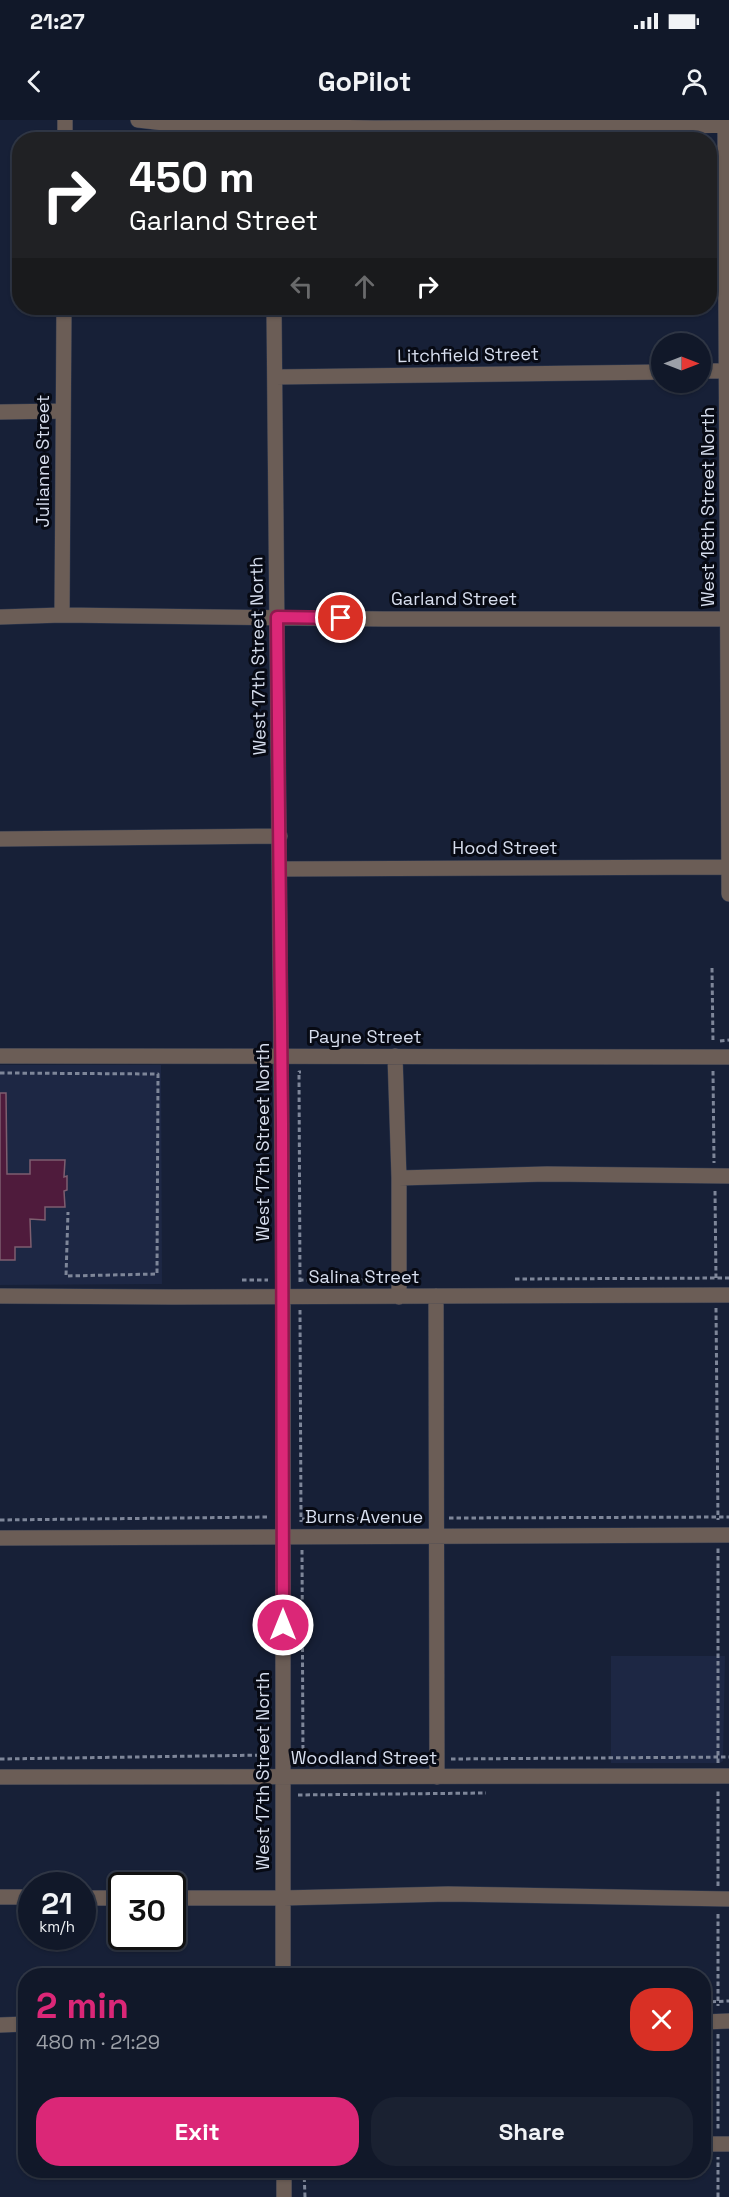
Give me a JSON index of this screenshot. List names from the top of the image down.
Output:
{
  "streets": {
    "street": [
      "Litchfield Street",
      "Julianne Street",
      "West 18th Street North",
      "Garland Street",
      "West 17th Street North",
      "Hood Street",
      "Payne Street",
      "Salina Street",
      "Burns Avenue",
      "Woodland Street"
    ]
  },
  "crossings": [
    ["Litchfield Street", "West 17th Street North"],
    ["Julianne Street", "Garland Street"],
    ["West 18th Street North", "Garland Street"],
    ["West 18th Street North", "Hood Street"],
    ["Garland Street", "West 17th Street North"],
    ["West 17th Street North", "Hood Street"],
    ["West 17th Street North", "Payne Street"],
    ["West 17th Street North", "Salina Street"],
    ["West 17th Street North", "Burns Avenue"],
    ["West 17th Street North", "Woodland Street"]
  ],
  "north": "right",
  "page": {
    "status": "21:27",
    "header": "GoPilot",
    "turn": ["450 m", "Garland Street"],
    "speed": "21 km/h",
    "limit": "30",
    "heading": ["2 min", "480 m · 21:29"],
    "buttons": ["Exit", "Share"]
  }
}
